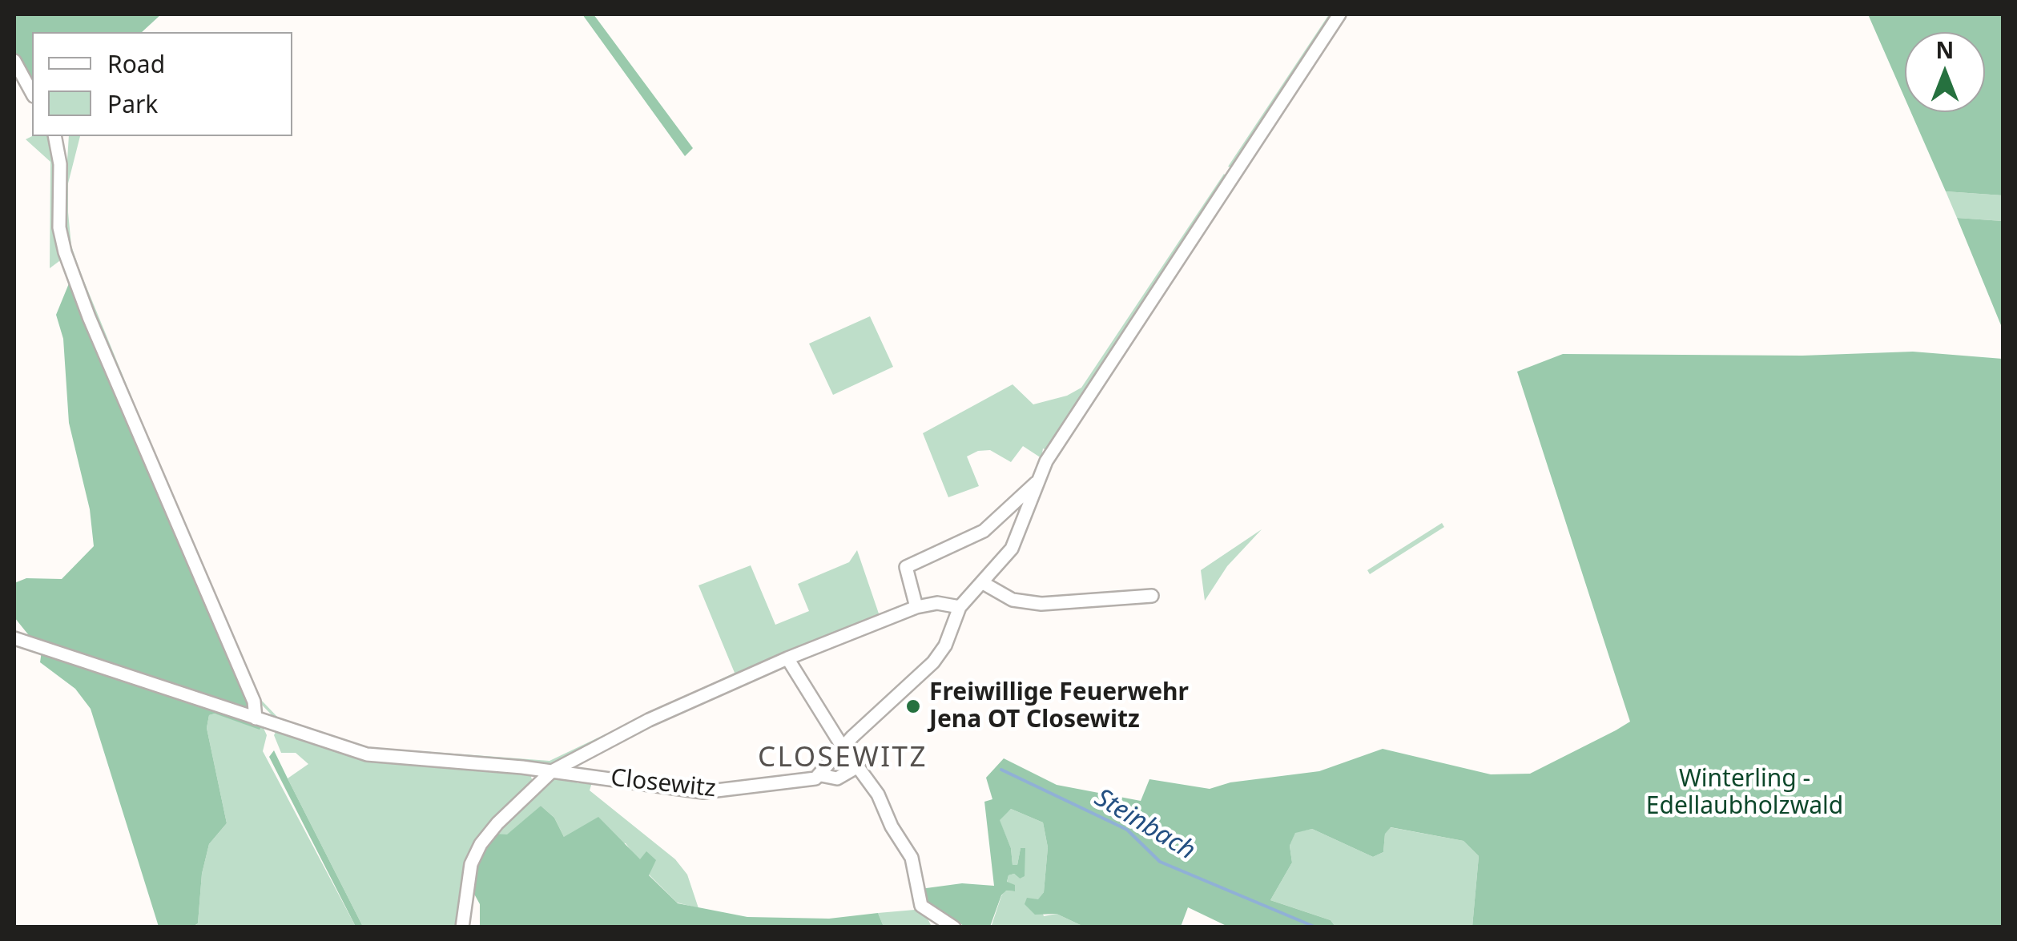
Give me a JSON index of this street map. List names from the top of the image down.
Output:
{
  "streets": {
    "street": ["Closewitz"]
  },
  "districts": ["CLOSEWITZ"],
  "water": ["Steinbach"],
  "parks": ["Winterling - Edellaubholzwald"],
  "places": ["Freiwillige Feuerwehr Jena OT Closewitz"],
  "legend": ["Road", "Park"],
  "north": "top"
}
